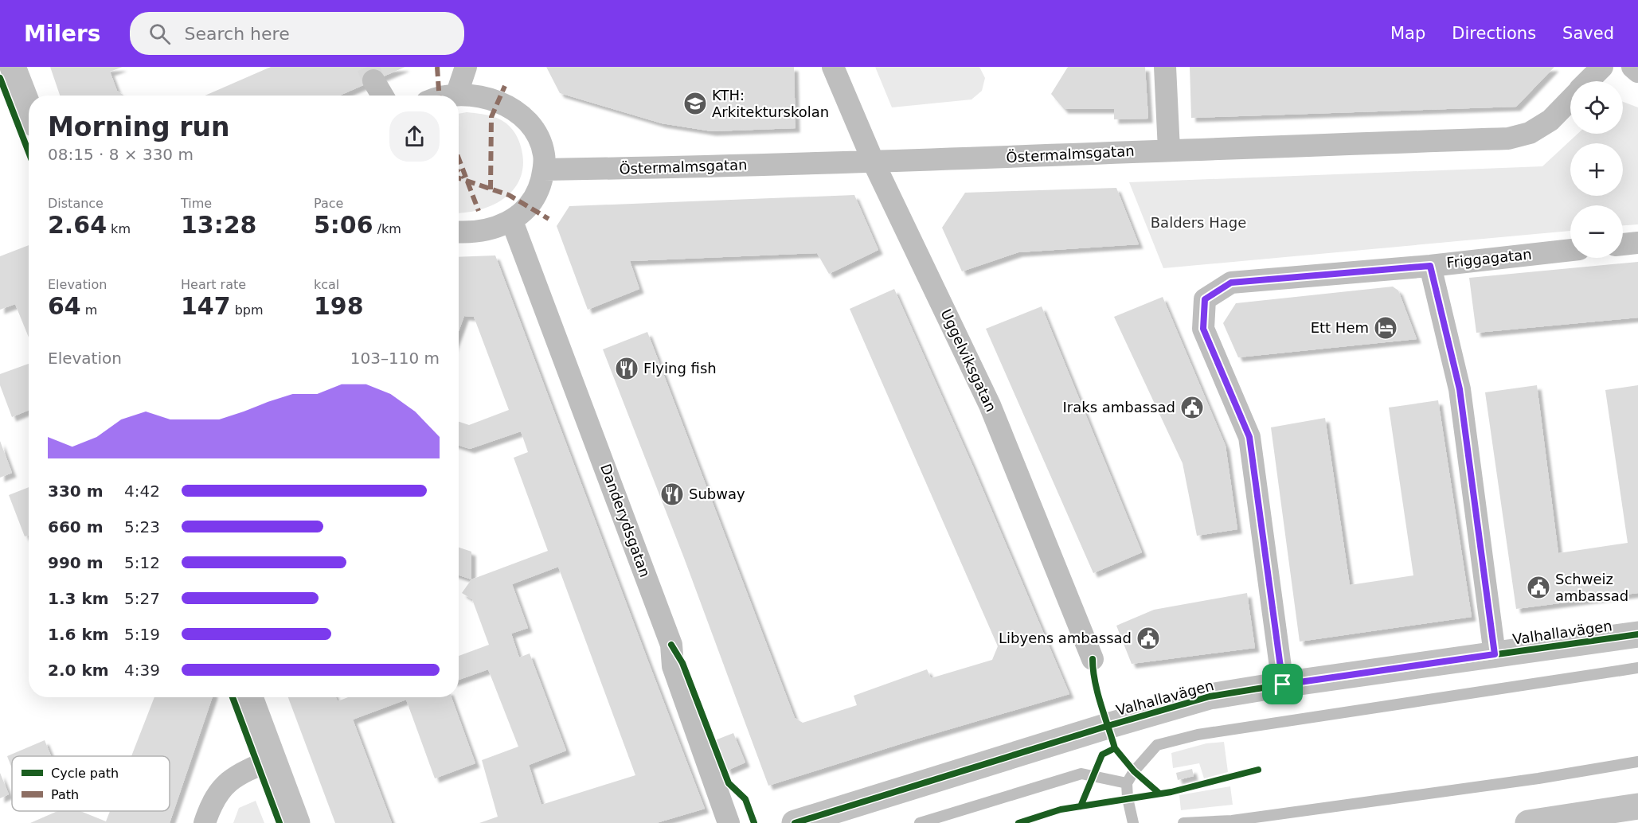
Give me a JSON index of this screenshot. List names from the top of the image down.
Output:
{
  "streets": {
    "main road": ["Valhallavägen"],
    "street": [
      "Östermalmsgatan",
      "Friggagatan",
      "Uggelviksgatan",
      "Danderydsgatan"
    ]
  },
  "crossings": [
    ["Östermalmsgatan", "Uggelviksgatan"],
    ["Friggagatan", "Valhallavägen"]
  ],
  "parks": ["Balders Hage"],
  "places": {
    "school or university": ["KTH: Arkitekturskolan"],
    "hotel": ["Ett Hem"],
    "restaurant": ["Flying fish", "Subway"],
    "public building": ["Iraks ambassad", "Schweiz ambassad", "Libyens ambassad"]
  },
  "legend": ["Cycle path", "Path"],
  "page": {
    "header": "Milers",
    "search": "Search here",
    "nav": ["Map", "Directions", "Saved"],
    "map_buttons": ["+", "−"],
    "heading": ["Morning run", "08:15 · 8 × 330 m"],
    "stats": [
      ["Distance", "2.64 km"],
      ["Time", "13:28"],
      ["Pace", "5:06 /km"],
      ["Elevation", "64 m"],
      ["Heart rate", "147 bpm"],
      ["kcal", "198"]
    ],
    "chart": ["Elevation", "103–110 m"],
    "list": [
      {
        "name": "330 m",
        "note": "4:42"
      },
      {
        "name": "660 m",
        "note": "5:23"
      },
      {
        "name": "990 m",
        "note": "5:12"
      },
      {
        "name": "1.3 km",
        "note": "5:27"
      },
      {
        "name": "1.6 km",
        "note": "5:19"
      },
      {
        "name": "2.0 km",
        "note": "4:39"
      }
    ]
  }
}
